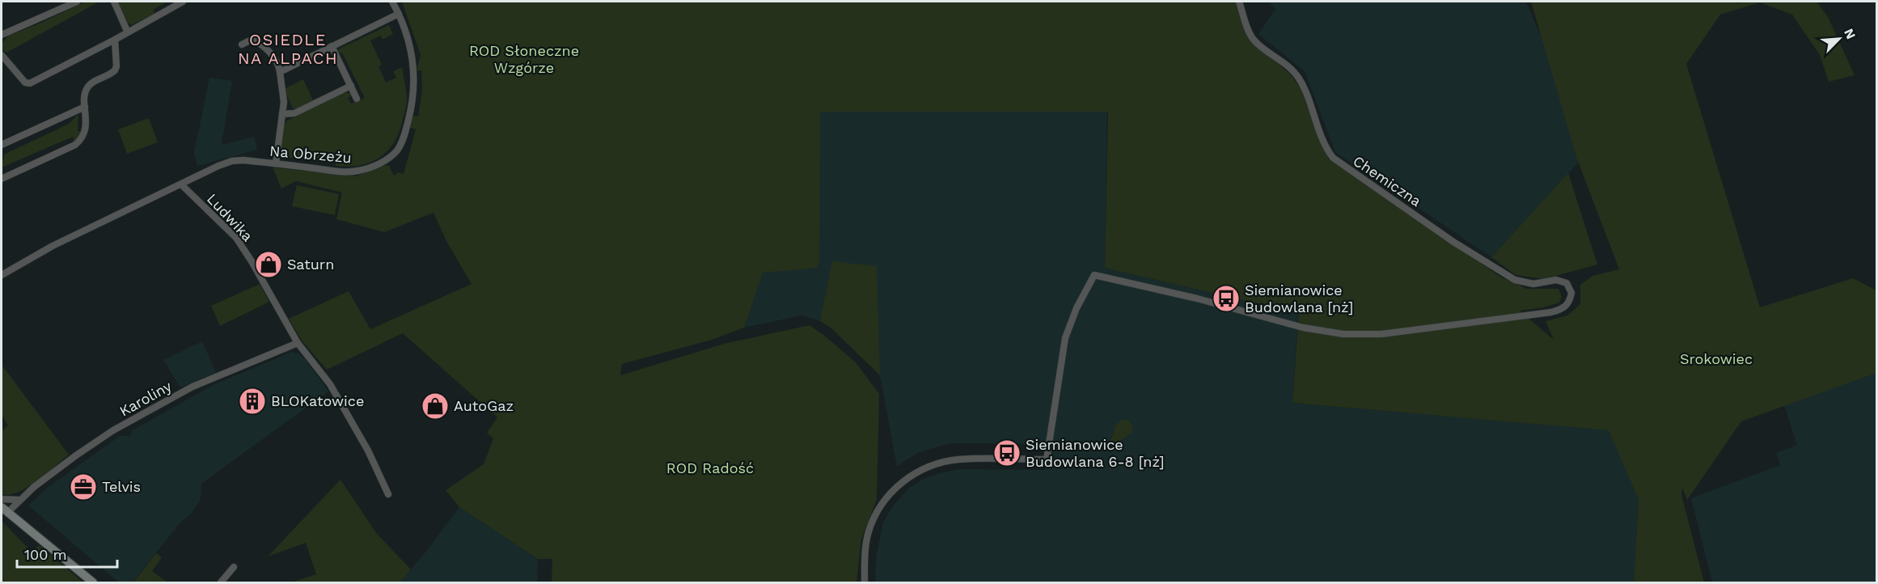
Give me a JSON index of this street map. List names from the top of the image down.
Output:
{
  "streets": {
    "street": [
      "Na Obrzeżu",
      "Chemiczna",
      "Ludwika",
      "Karoliny"
    ]
  },
  "crossings": [
    ["Na Obrzeżu", "Ludwika"],
    ["Ludwika", "Karoliny"]
  ],
  "districts": ["OSIEDLE NA ALPACH"],
  "parks": ["ROD Słoneczne Wzgórze", "Srokowiec", "ROD Radość"],
  "places": {
    "shop": ["Saturn", "AutoGaz"],
    "bus stop": ["Siemianowice Budowlana [nż]", "Siemianowice Budowlana 6-8 [nż]"],
    "building": ["BLOKatowice"],
    "office": ["Telvis"]
  },
  "scale_bar": "100 m",
  "north": "top right"
}
